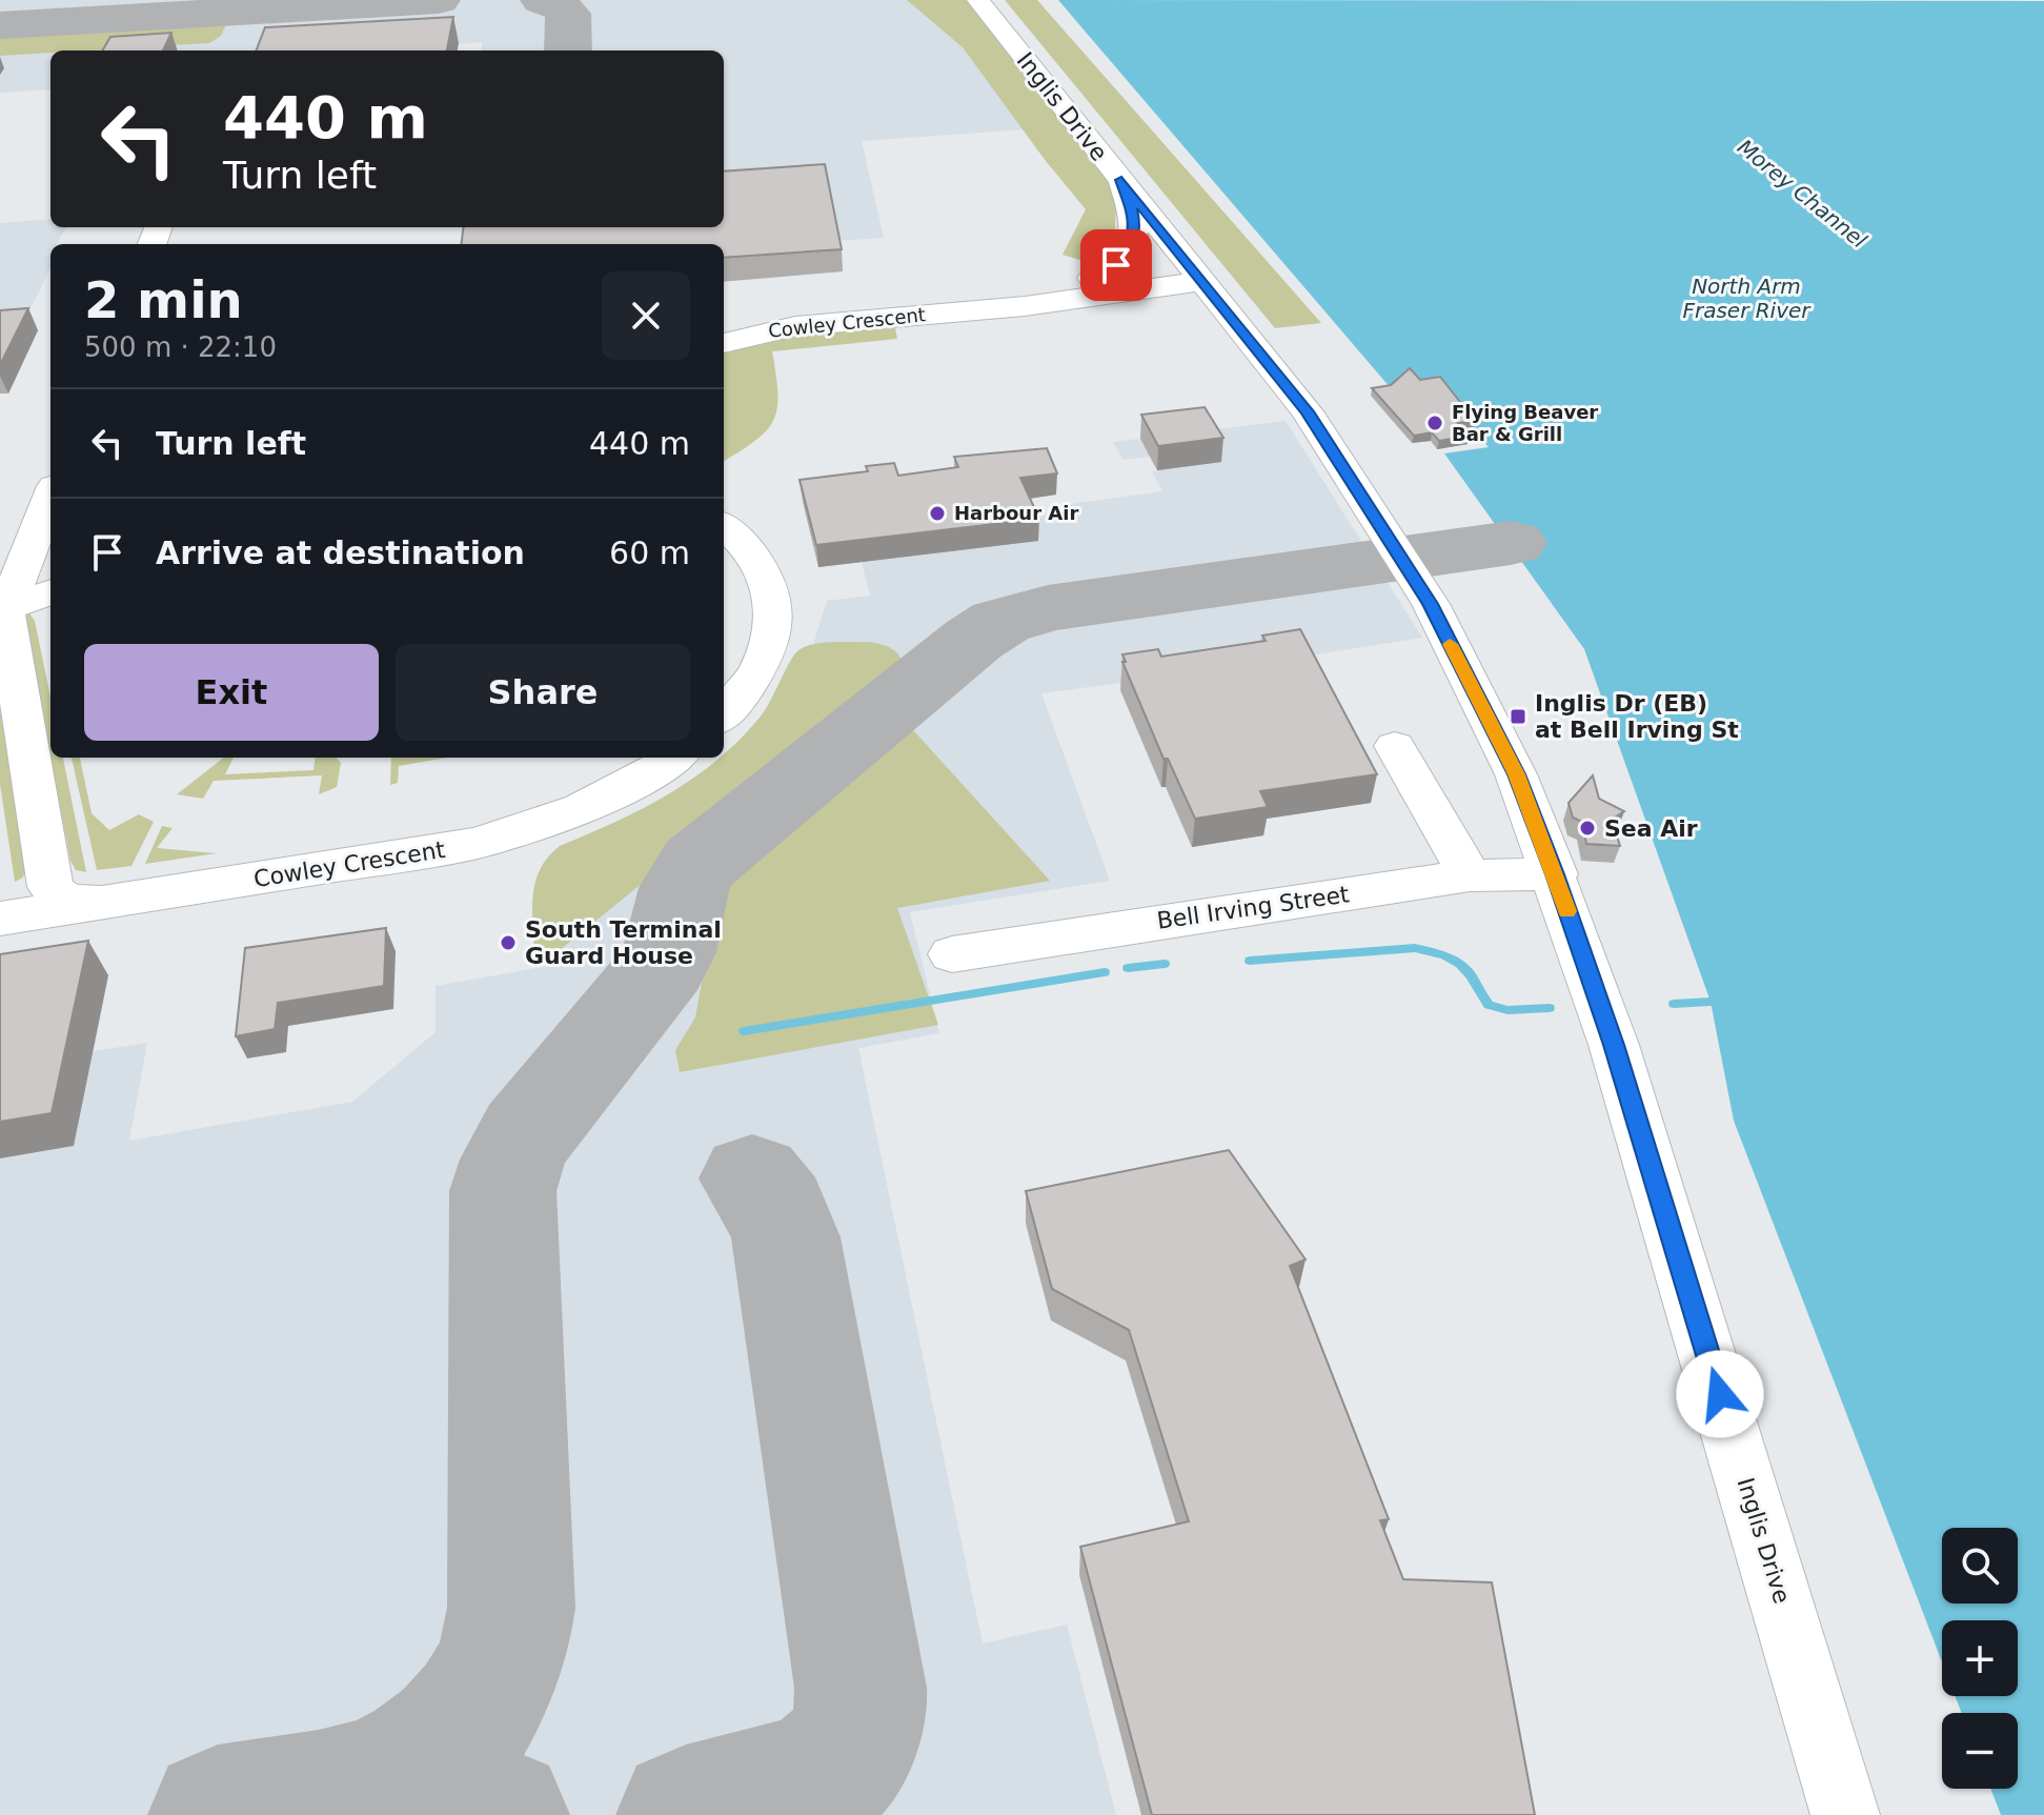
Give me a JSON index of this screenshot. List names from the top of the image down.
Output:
{
  "streets": {
    "street": ["Inglis Drive", "Cowley Crescent", "Bell Irving Street"]
  },
  "crossings": [
    ["Inglis Drive", "Cowley Crescent"],
    ["Inglis Drive", "Bell Irving Street"]
  ],
  "water": ["Morey Channel", "North Arm Fraser River"],
  "places": {
    "other": [
      "Flying Beaver Bar & Grill",
      "Harbour Air",
      "Sea Air",
      "South Terminal Guard House"
    ],
    "transit": ["Inglis Dr (EB) at Bell Irving St"]
  },
  "page": {
    "turn": ["440 m", "Turn left"],
    "heading": ["2 min", "500 m · 22:10"],
    "list": [
      {
        "name": "Turn left",
        "value": "440 m"
      },
      {
        "name": "Arrive at destination",
        "value": "60 m"
      }
    ],
    "buttons": ["Exit", "Share"],
    "map_buttons": ["+", "−"]
  }
}
